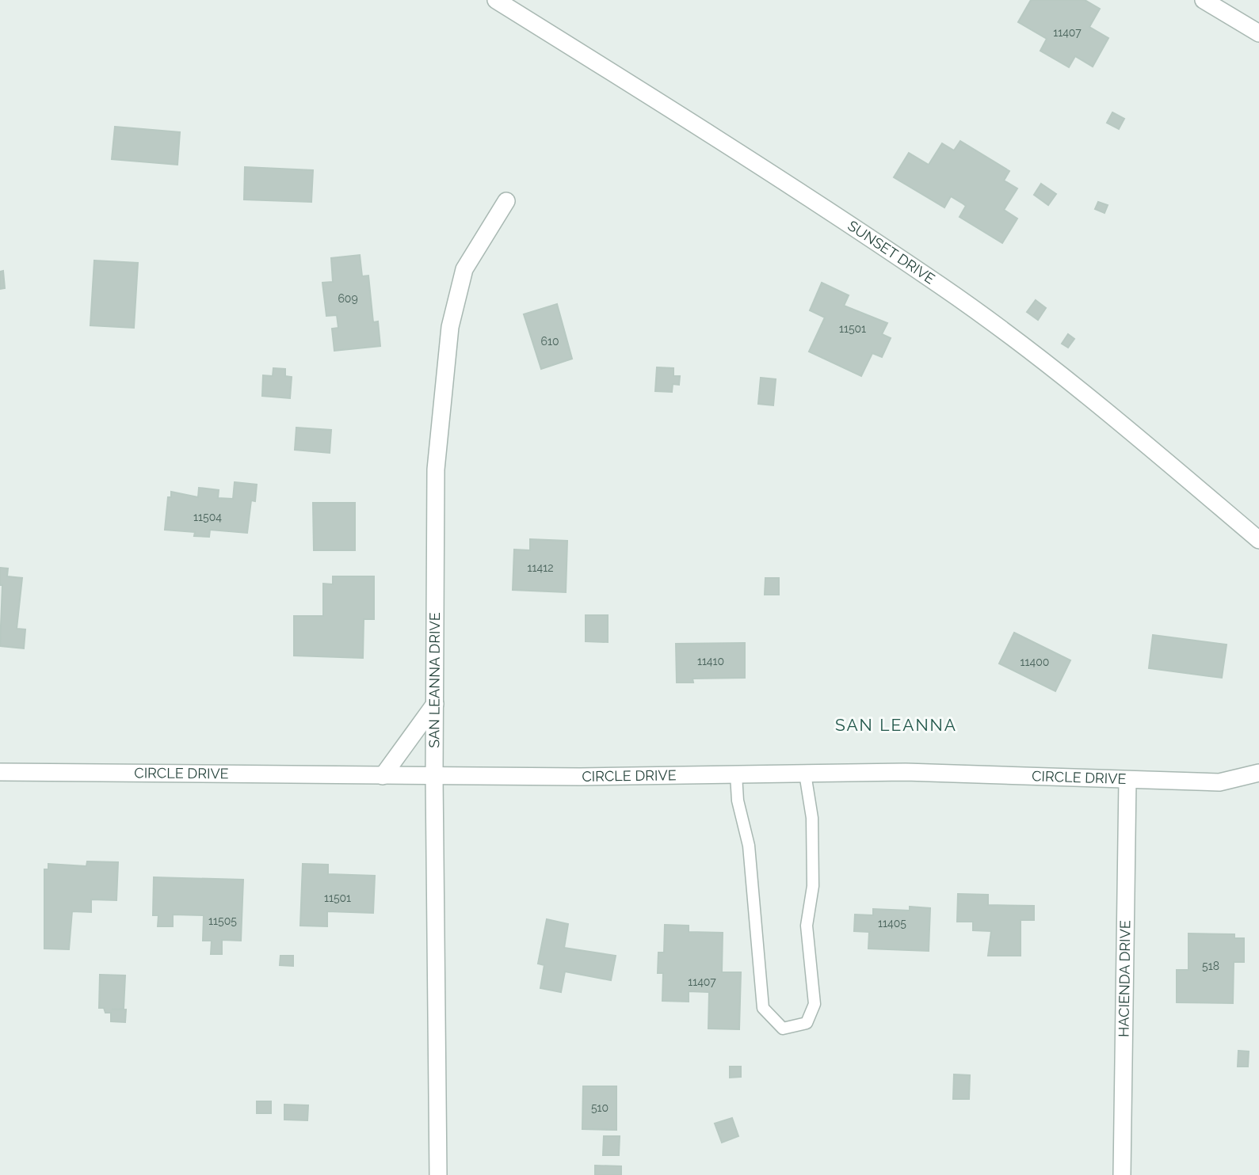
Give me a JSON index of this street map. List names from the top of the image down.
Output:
{
  "streets": {
    "street": [
      "SUNSET DRIVE",
      "SAN LEANNA DRIVE",
      "CIRCLE DRIVE",
      "HACIENDA DRIVE"
    ]
  },
  "crossings": [
    ["SAN LEANNA DRIVE", "CIRCLE DRIVE"],
    ["CIRCLE DRIVE", "HACIENDA DRIVE"]
  ],
  "districts": ["SAN LEANNA"],
  "house_numbers": [
    "11407",
    "609",
    "11501",
    "610",
    "11504",
    "11412",
    "11410",
    "11400",
    "11501",
    "11505",
    "11405",
    "518",
    "11407",
    "510"
  ]
}
